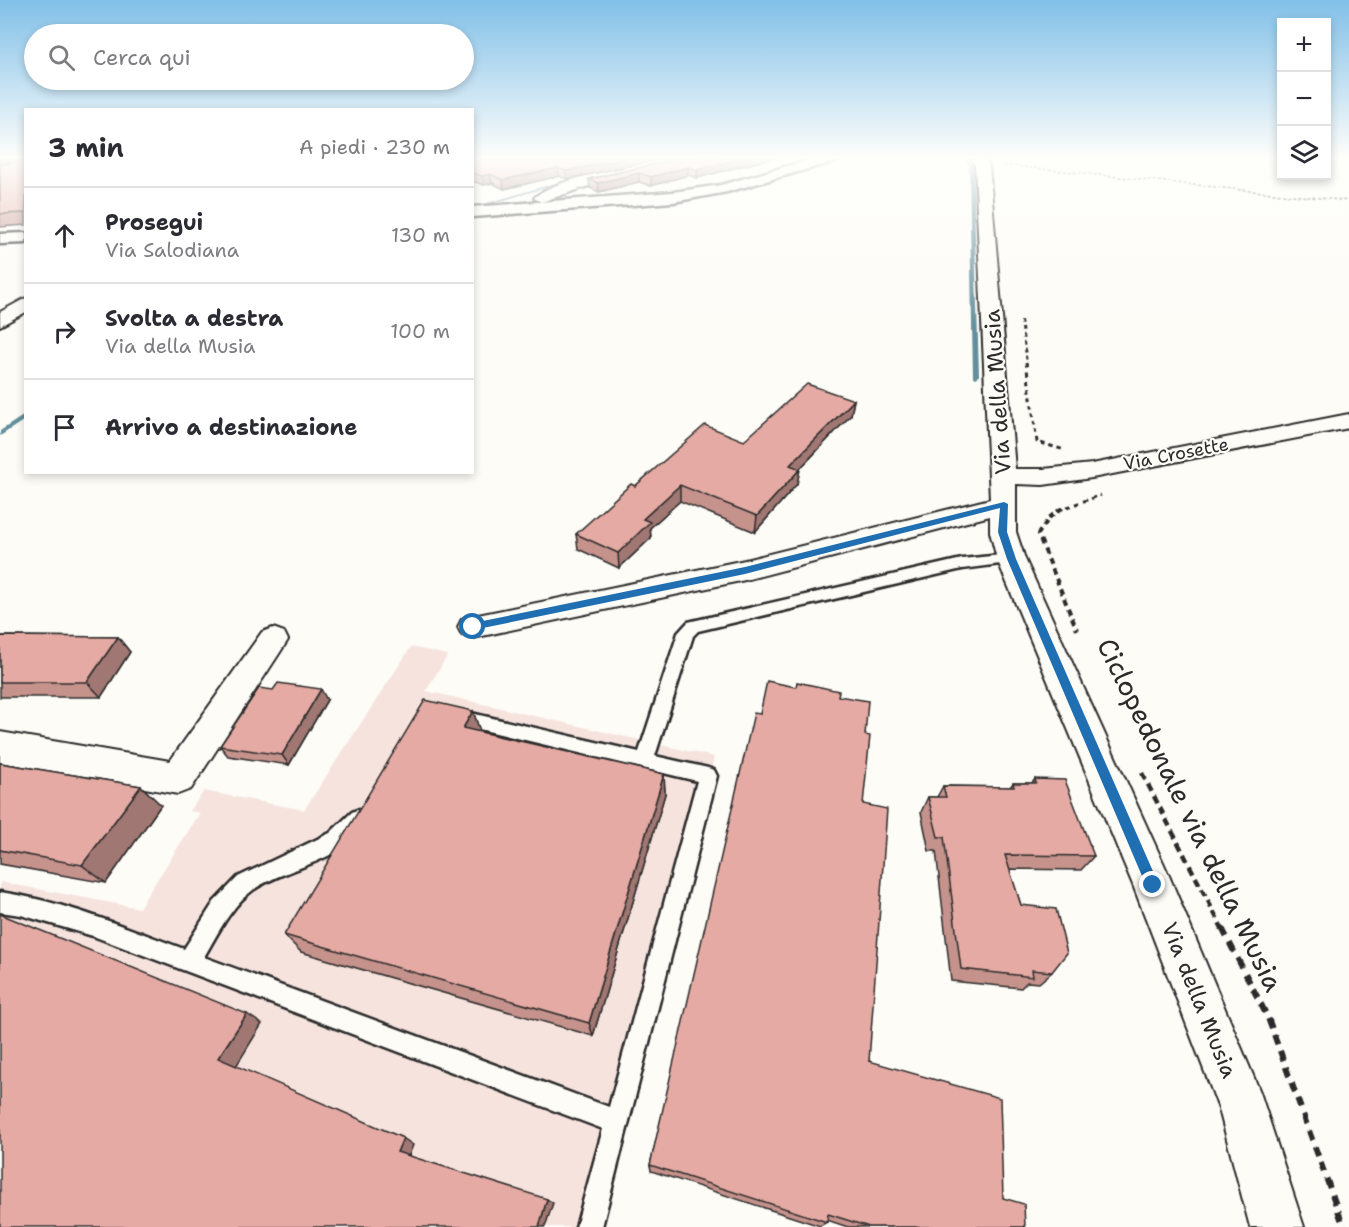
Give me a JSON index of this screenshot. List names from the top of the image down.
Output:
{
  "streets": {
    "street": ["Via della Musia", "Via Crosette"],
    "path": ["Ciclopedonale via della Musia"]
  },
  "crossings": [
    ["Via della Musia", "Via Crosette"],
    ["Via della Musia", "Ciclopedonale via della Musia"],
    ["Via Crosette", "Ciclopedonale via della Musia"]
  ],
  "page": {
    "map_buttons": ["+", "−"],
    "search": "Cerca qui",
    "heading": ["3 min", "A piedi · 230 m"],
    "list": [
      ["Prosegui", "Via Salodiana", "130 m"],
      ["Svolta a destra", "Via della Musia", "100 m"],
      "Arrivo a destinazione"
    ]
  }
}
